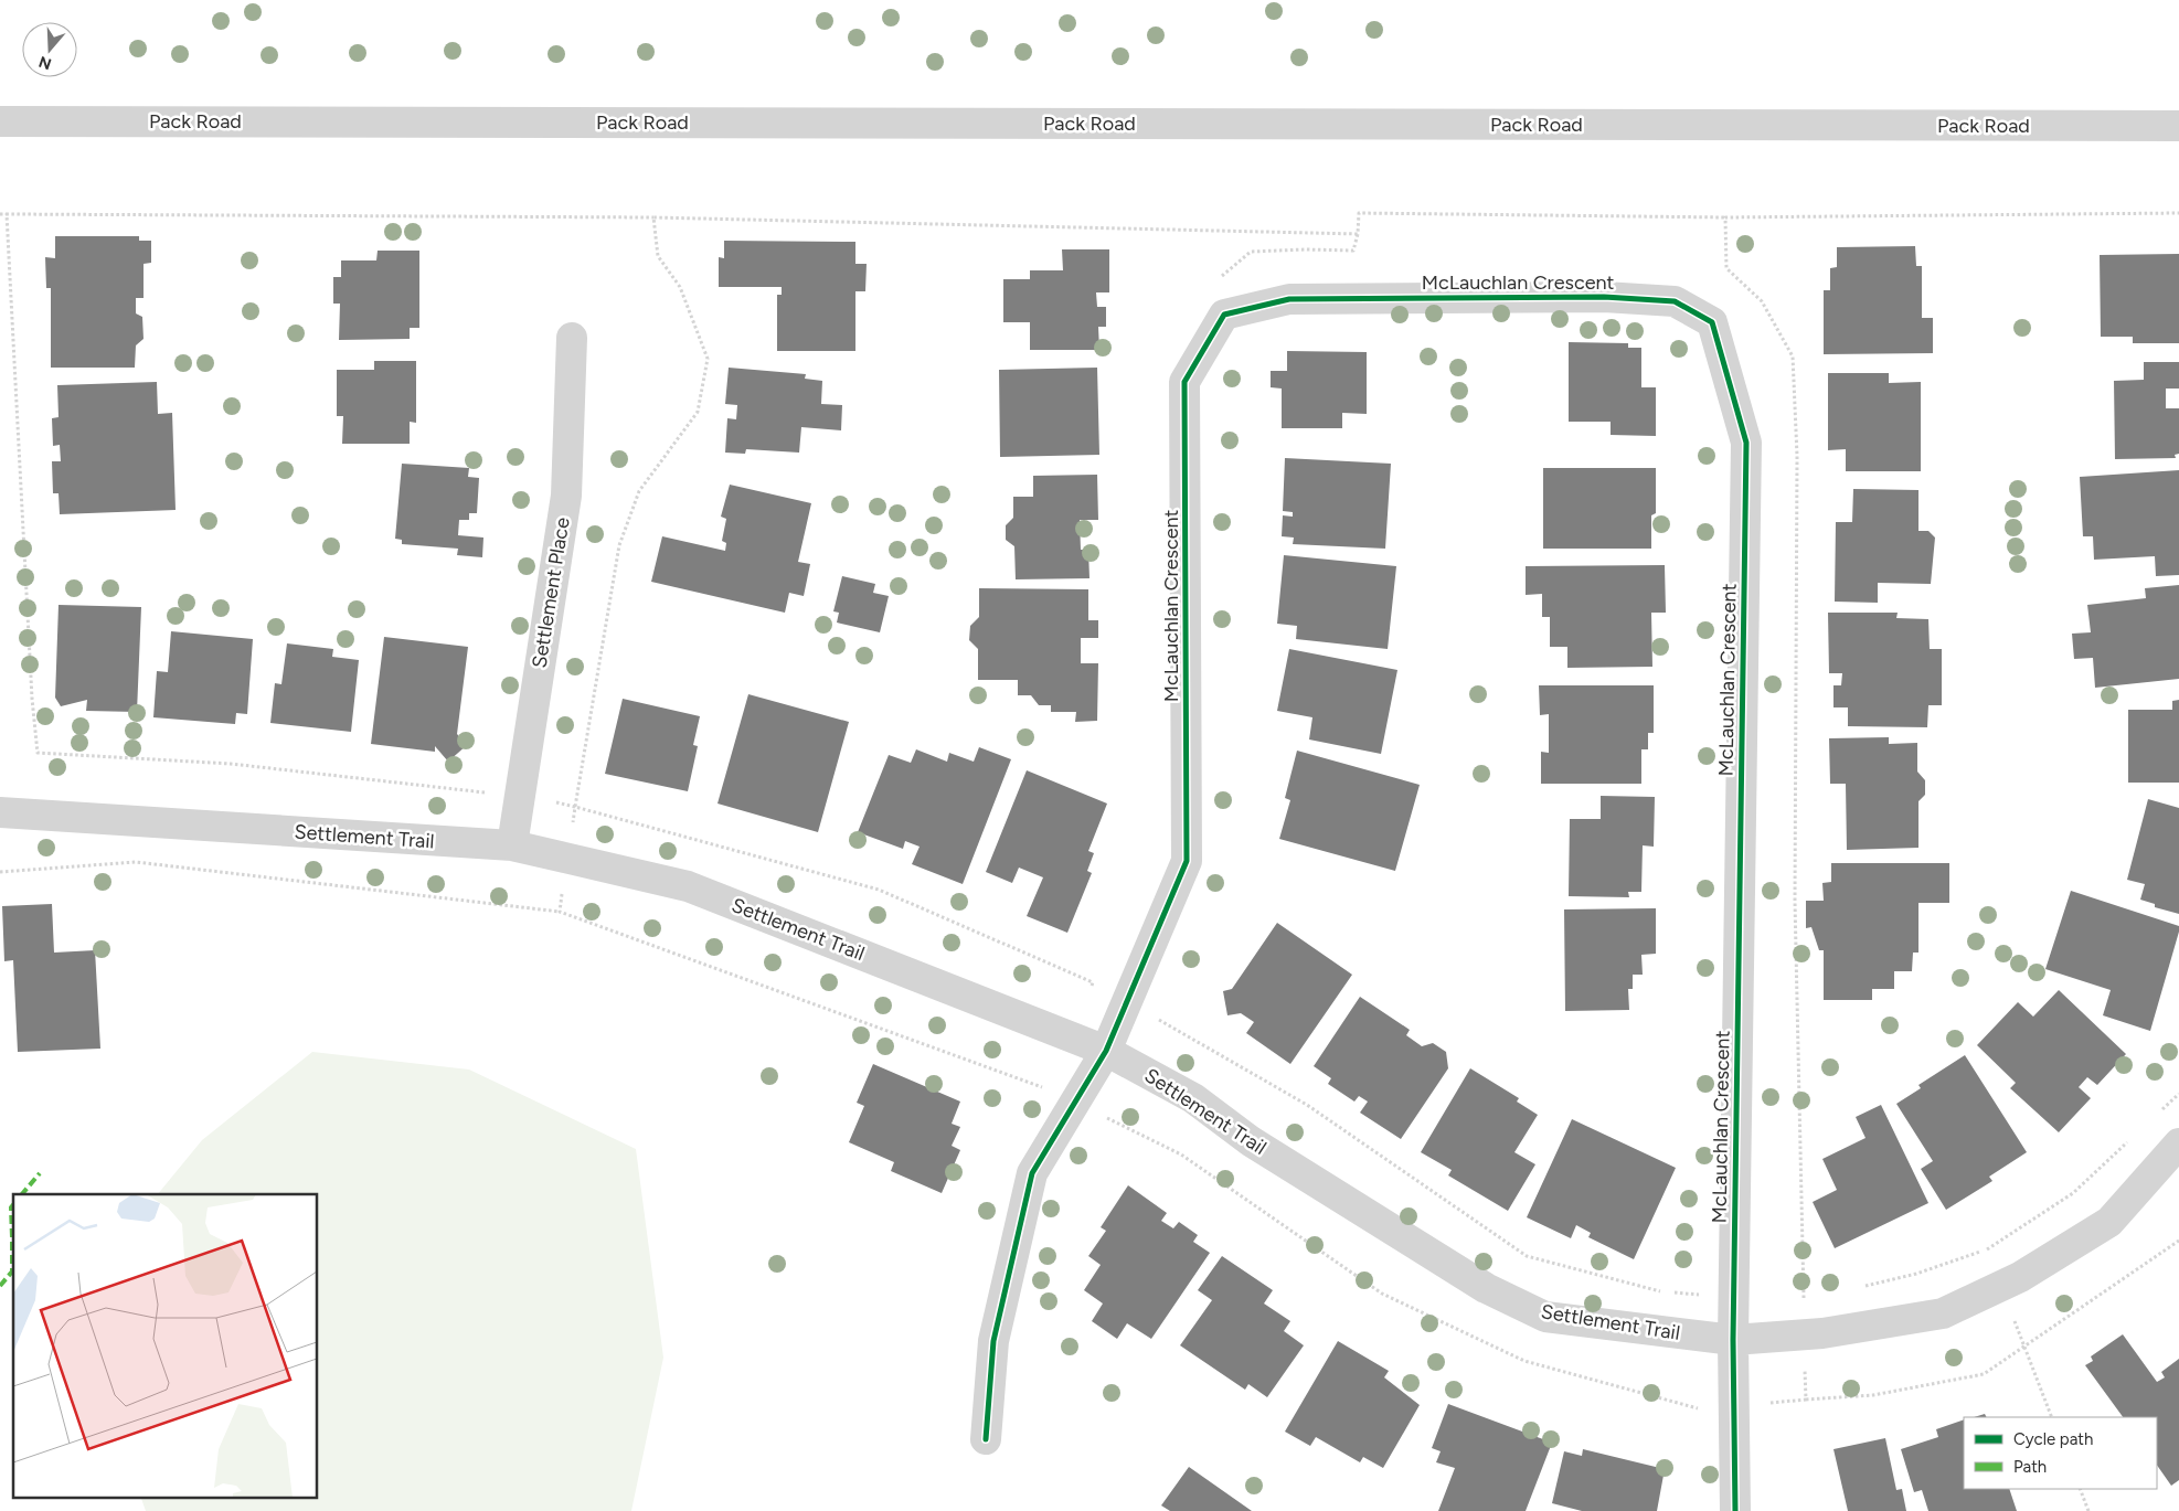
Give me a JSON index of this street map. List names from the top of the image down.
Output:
{
  "streets": {
    "street": [
      "Pack Road",
      "McLauchlan Crescent",
      "Settlement Place",
      "Settlement Trail"
    ]
  },
  "crossings": [
    ["McLauchlan Crescent", "Settlement Trail"],
    ["Settlement Place", "Settlement Trail"]
  ],
  "legend": ["Cycle path", "Path"],
  "north": "bottom"
}
